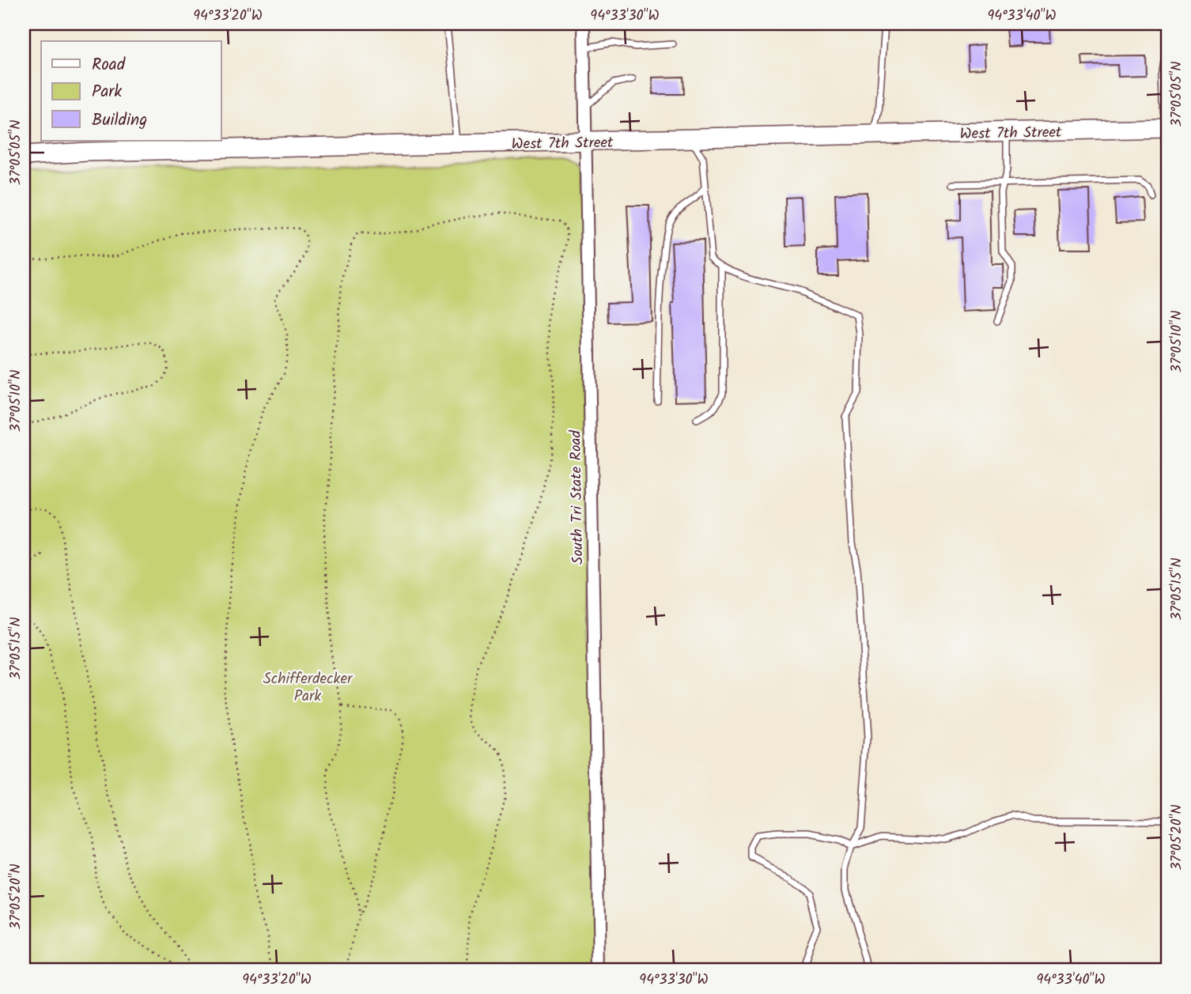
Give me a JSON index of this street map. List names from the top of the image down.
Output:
{
  "streets": {
    "main road": ["West 7th Street"],
    "street": ["South Tri State Road"]
  },
  "crossings": [
    ["West 7th Street", "South Tri State Road"]
  ],
  "parks": ["Schifferdecker Park"],
  "legend": ["Road", "Park", "Building"],
  "coordinates": [
    "94°33'20\"W",
    "94°33'30\"W",
    "94°33'40\"W",
    "37°05'05\"N",
    "37°05'10\"N",
    "37°05'15\"N",
    "37°05'20\"N"
  ]
}
